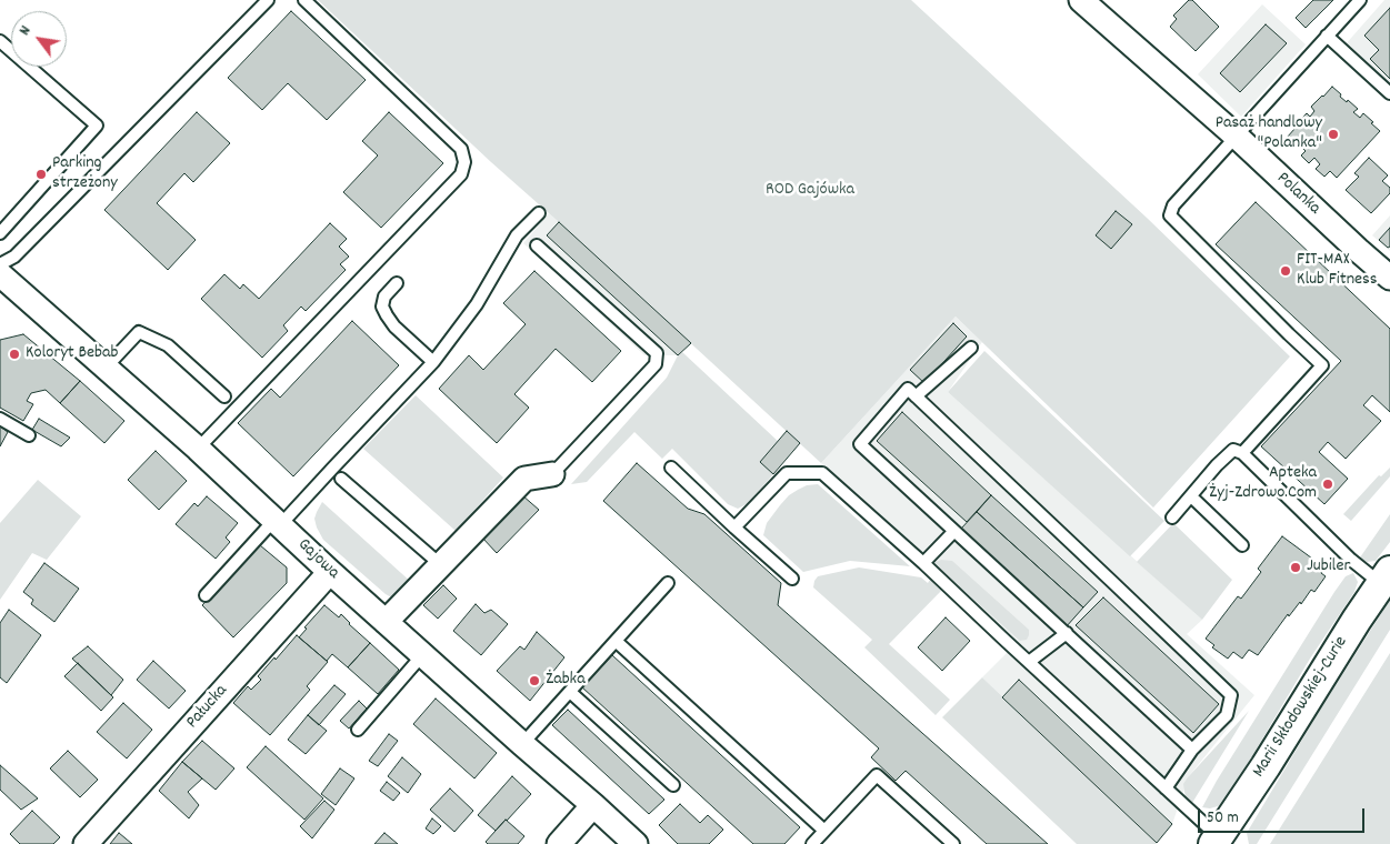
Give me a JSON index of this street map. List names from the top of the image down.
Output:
{
  "streets": {
    "street": [
      "Polanka",
      "Gajowa",
      "Pałucka",
      "Marii Skłodowskiej-Curie"
    ]
  },
  "crossings": [
    ["Gajowa", "Pałucka"]
  ],
  "parks": ["ROD Gajówka"],
  "places": [
    "Pasaż handlowy \"Polanka\"",
    "Parking strzeżony",
    "FIT-MAX Klub Fitness",
    "Koloryt Bebab",
    "Apteka Żyj-Zdrowo.Com",
    "Jubiler",
    "Żabka"
  ],
  "scale_bar": "50 m",
  "north": "top left"
}
